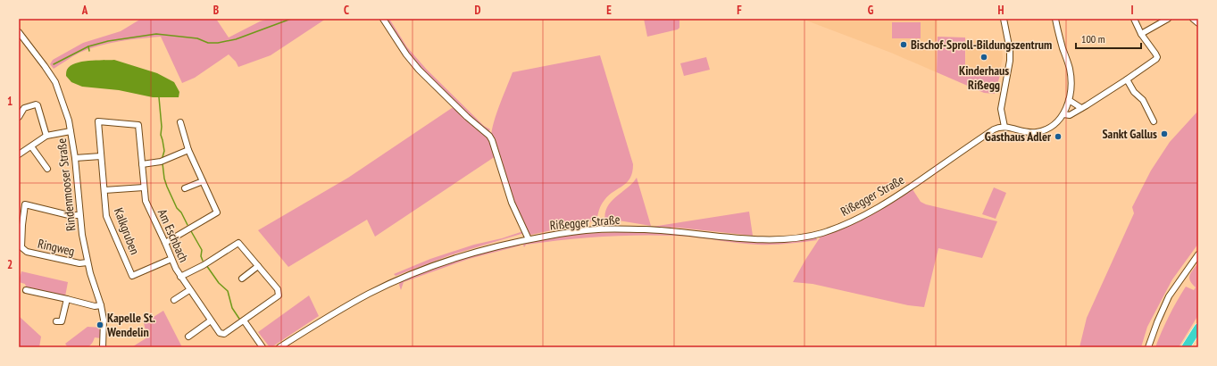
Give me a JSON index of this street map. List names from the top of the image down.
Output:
{
  "streets": {
    "street": [
      "Rindenmooser Straße",
      "Rißegger Straße",
      "Kalkgruben",
      "Am Eschbach",
      "Ringweg"
    ]
  },
  "crossings": [
    ["Rindenmooser Straße", "Ringweg"],
    ["Kalkgruben", "Am Eschbach"]
  ],
  "places": [
    "Bischof-Sproll-Bildungszentrum",
    "Kinderhaus Rißegg",
    "Sankt Gallus",
    "Gasthaus Adler",
    "Kapelle St. Wendelin"
  ],
  "scale_bar": "100 m",
  "grid": {
    "columns": [
      "A",
      "B",
      "C",
      "D",
      "E",
      "F",
      "G",
      "H",
      "I"
    ],
    "rows": ["1", "2"]
  }
}
